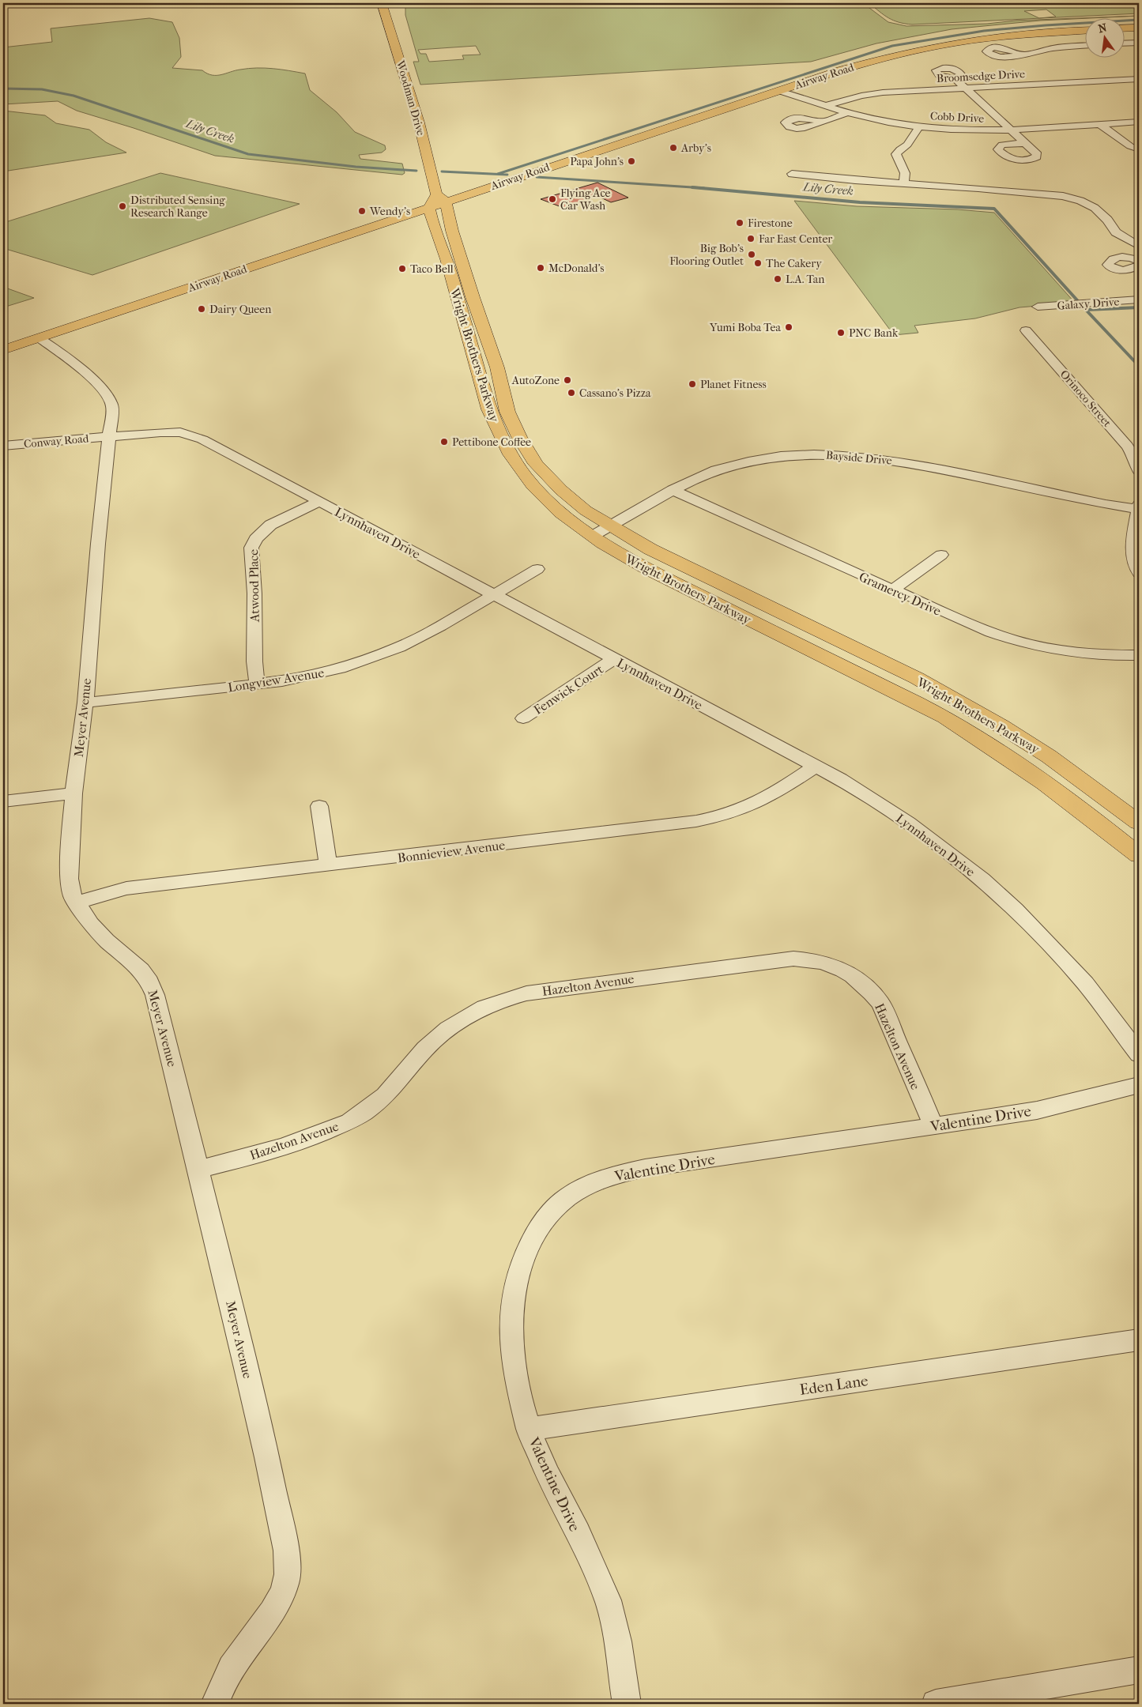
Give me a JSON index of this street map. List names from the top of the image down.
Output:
{
  "streets": {
    "main road": ["Airway Road", "Woodman Drive", "Wright Brothers Parkway"],
    "street": [
      "Broomsedge Drive",
      "Cobb Drive",
      "Galaxy Drive",
      "Orinoco Street",
      "Conway Road",
      "Bayside Drive",
      "Lynnhaven Drive",
      "Atwood Place",
      "Gramercy Drive",
      "Longview Avenue",
      "Fenwick Court",
      "Meyer Avenue",
      "Bonnieview Avenue",
      "Hazelton Avenue",
      "Valentine Drive",
      "Eden Lane"
    ]
  },
  "crossings": [
    ["Airway Road", "Woodman Drive"],
    ["Airway Road", "Cobb Drive"],
    ["Airway Road", "Wright Brothers Parkway"],
    ["Airway Road", "Meyer Avenue"],
    ["Broomsedge Drive", "Cobb Drive"],
    ["Woodman Drive", "Wright Brothers Parkway"],
    ["Wright Brothers Parkway", "Bayside Drive"],
    ["Conway Road", "Lynnhaven Drive"],
    ["Conway Road", "Meyer Avenue"],
    ["Bayside Drive", "Gramercy Drive"],
    ["Lynnhaven Drive", "Atwood Place"],
    ["Lynnhaven Drive", "Longview Avenue"],
    ["Lynnhaven Drive", "Fenwick Court"],
    ["Lynnhaven Drive", "Meyer Avenue"],
    ["Lynnhaven Drive", "Bonnieview Avenue"],
    ["Atwood Place", "Longview Avenue"],
    ["Longview Avenue", "Meyer Avenue"],
    ["Meyer Avenue", "Bonnieview Avenue"],
    ["Meyer Avenue", "Hazelton Avenue"],
    ["Hazelton Avenue", "Valentine Drive"],
    ["Valentine Drive", "Eden Lane"]
  ],
  "water": ["Lily Creek"],
  "places": [
    "Arby's",
    "Papa John's",
    "Flying Ace Car Wash",
    "Distributed Sensing Research Range",
    "Wendy's",
    "Firestone",
    "Far East Center",
    "Big Bob's Flooring Outlet",
    "The Cakery",
    "McDonald's",
    "Taco Bell",
    "L.A. Tan",
    "Dairy Queen",
    "Yumi Boba Tea",
    "PNC Bank",
    "AutoZone",
    "Planet Fitness",
    "Cassano's Pizza",
    "Pettibone Coffee"
  ],
  "north": "top"
}
